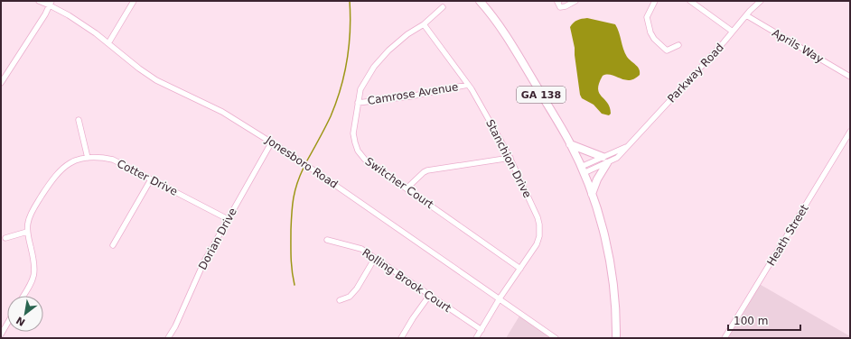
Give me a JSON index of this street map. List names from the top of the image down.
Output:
{
  "streets": {
    "main road": ["GA 138"],
    "street": [
      "Aprils Way",
      "Parkway Road",
      "Camrose Avenue",
      "Stanchion Drive",
      "Jonesboro Road",
      "Cotter Drive",
      "Switcher Court",
      "Heath Street",
      "Dorian Drive",
      "Rolling Brook Court"
    ]
  },
  "crossings": [
    ["Aprils Way", "Parkway Road"],
    ["Parkway Road", "GA 138"],
    ["Camrose Avenue", "Stanchion Drive"],
    ["Camrose Avenue", "Switcher Court"],
    ["Stanchion Drive", "Jonesboro Road"],
    ["Stanchion Drive", "Switcher Court"],
    ["Stanchion Drive", "Rolling Brook Court"],
    ["Jonesboro Road", "Dorian Drive"],
    ["Cotter Drive", "Dorian Drive"]
  ],
  "scale_bar": "100 m",
  "north": "bottom left"
}
